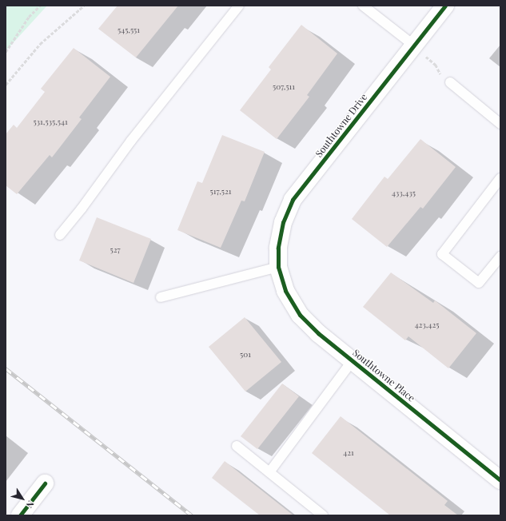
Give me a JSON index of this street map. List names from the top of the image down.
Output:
{
  "streets": {
    "street": ["Southtowne Drive", "Southtowne Place"]
  },
  "crossings": [
    ["Southtowne Drive", "Southtowne Place"]
  ],
  "house_numbers": [
    "545,551",
    "507,511",
    "531,535,541",
    "517,521",
    "433,435",
    "527",
    "423,425",
    "501",
    "421"
  ],
  "north": "bottom right"
}
